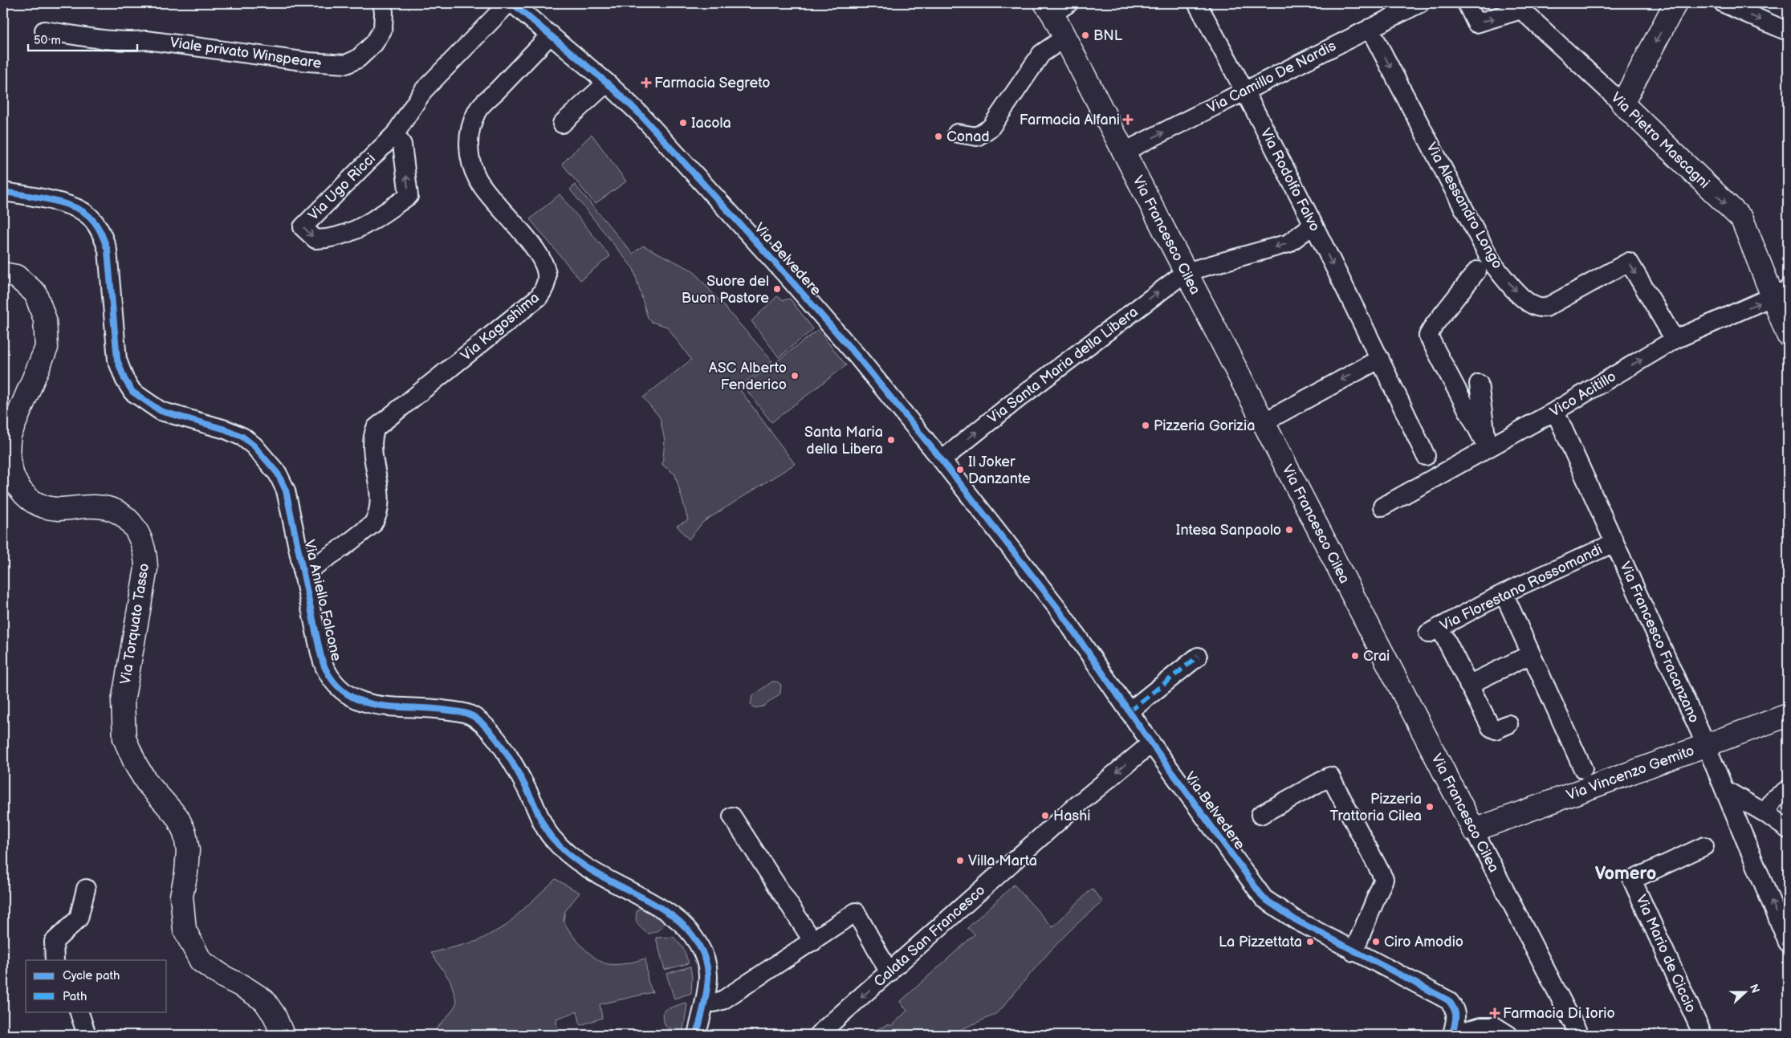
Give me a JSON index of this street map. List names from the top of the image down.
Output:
{
  "streets": {
    "main road": [
      "Via Pietro Mascagni",
      "Via Francesco Cilea",
      "Via Torquato Tasso",
      "Via Vincenzo Gemito"
    ],
    "street": [
      "Viale privato Winspeare",
      "Via Camillo De Nardis",
      "Via Rodolfo Falvo",
      "Via Ugo Ricci",
      "Via Alessandro Longo",
      "Via Belvedere",
      "Via Kagoshima",
      "Via Santa Maria della Libera",
      "Vico Acitillo",
      "Via Florestano Rossomandi",
      "Via Aniello Falcone",
      "Via Francesco Fracanzano",
      "Calata San Francesco",
      "Via Mario de Ciccio"
    ]
  },
  "crossings": [
    ["Via Camillo De Nardis", "Via Rodolfo Falvo"],
    ["Via Camillo De Nardis", "Via Alessandro Longo"],
    ["Via Camillo De Nardis", "Via Francesco Cilea"],
    ["Via Pietro Mascagni", "Vico Acitillo"],
    ["Via Alessandro Longo", "Vico Acitillo"],
    ["Via Francesco Cilea", "Via Santa Maria della Libera"],
    ["Via Francesco Cilea", "Via Vincenzo Gemito"],
    ["Via Belvedere", "Via Kagoshima"],
    ["Via Belvedere", "Via Santa Maria della Libera"],
    ["Via Belvedere", "Calata San Francesco"],
    ["Via Kagoshima", "Via Aniello Falcone"],
    ["Vico Acitillo", "Via Francesco Fracanzano"],
    ["Via Florestano Rossomandi", "Via Francesco Fracanzano"],
    ["Via Francesco Fracanzano", "Via Vincenzo Gemito"]
  ],
  "one_way": [
    "Via Pietro Mascagni",
    "Via Alessandro Longo",
    "Via Santa Maria della Libera",
    "Vico Acitillo",
    "Calata San Francesco"
  ],
  "districts": ["Vomero"],
  "places": {
    "other": [
      "BNL",
      "Iacola",
      "Conad",
      "Suore del Buon Pastore",
      "ASC Alberto Fenderico",
      "Pizzeria Gorizia",
      "Santa Maria della Libera",
      "Il Joker Danzante",
      "Intesa Sanpaolo",
      "Crai",
      "Pizzeria Trattoria Cilea",
      "Hashi",
      "Villa Marta",
      "La Pizzettata",
      "Ciro Amodio"
    ],
    "health": ["Farmacia Segreto", "Farmacia Alfani", "Farmacia Di Iorio"]
  },
  "legend": ["Cycle path", "Path"],
  "scale_bar": "50 m",
  "north": "right"
}
